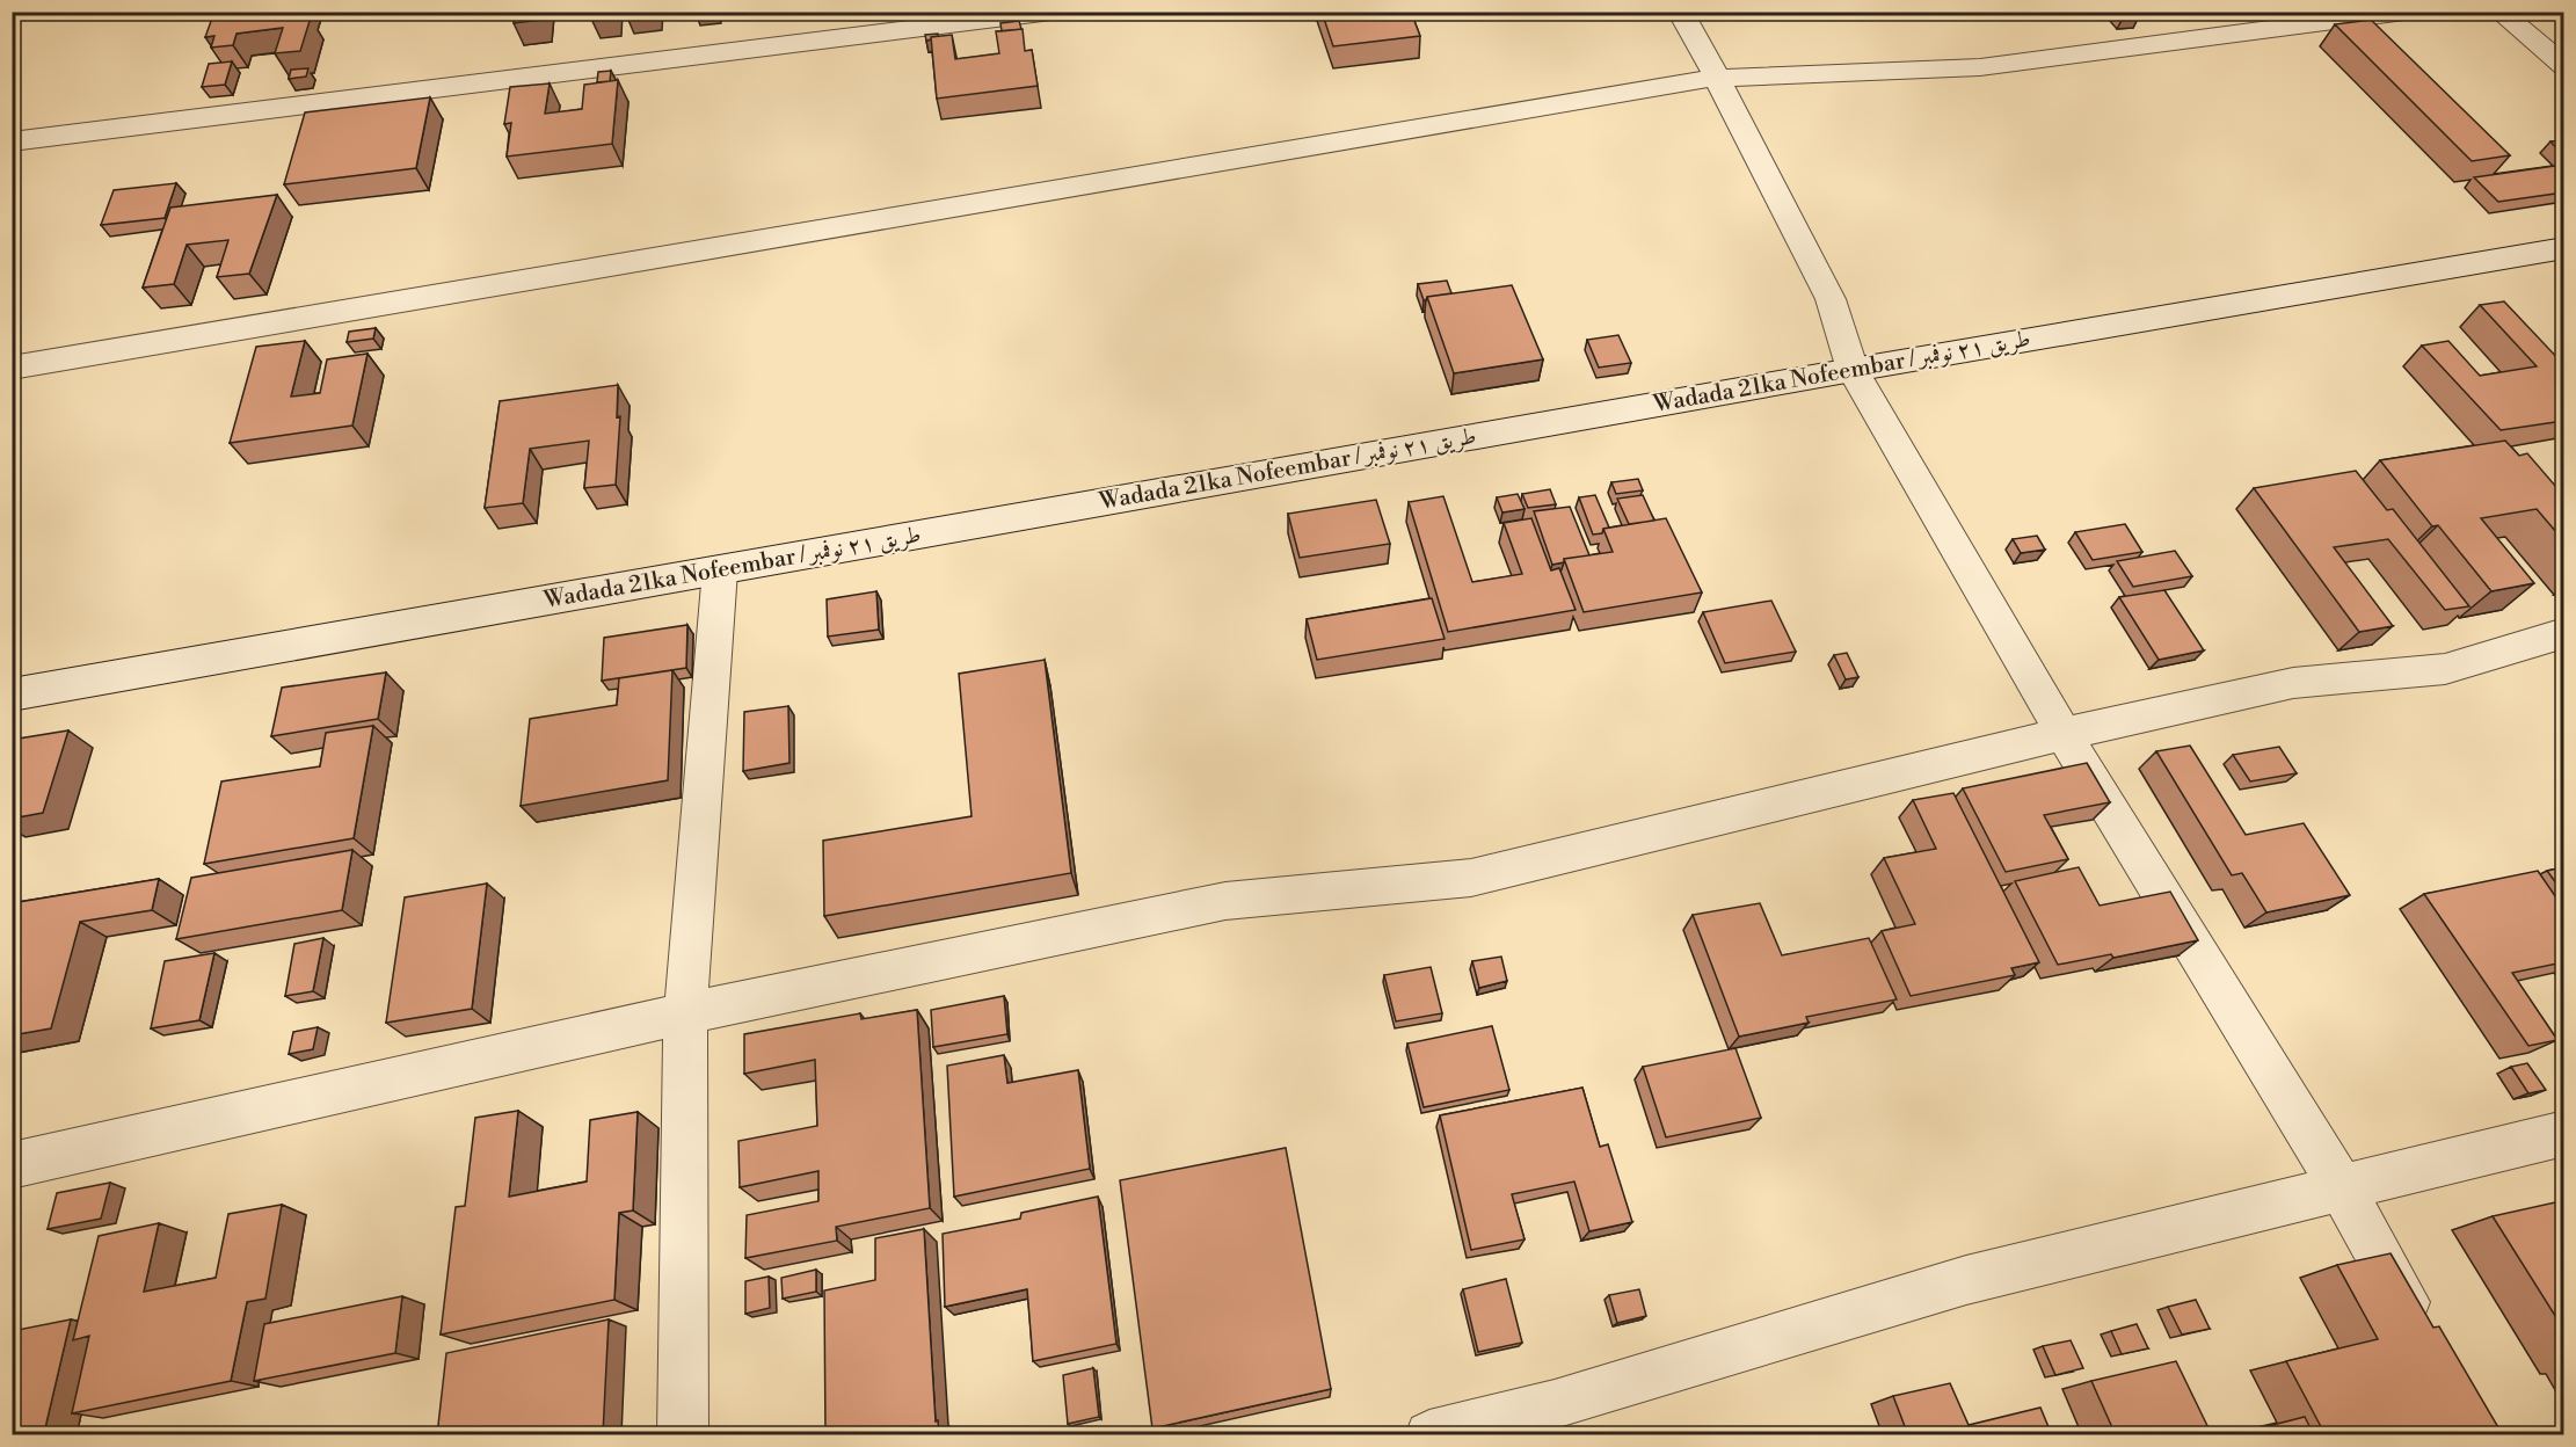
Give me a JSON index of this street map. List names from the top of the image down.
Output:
{
  "streets": {
    "street": ["Wadada 21ka Nofeembar / طريق ٢١ نوفمبر"]
  }
}
